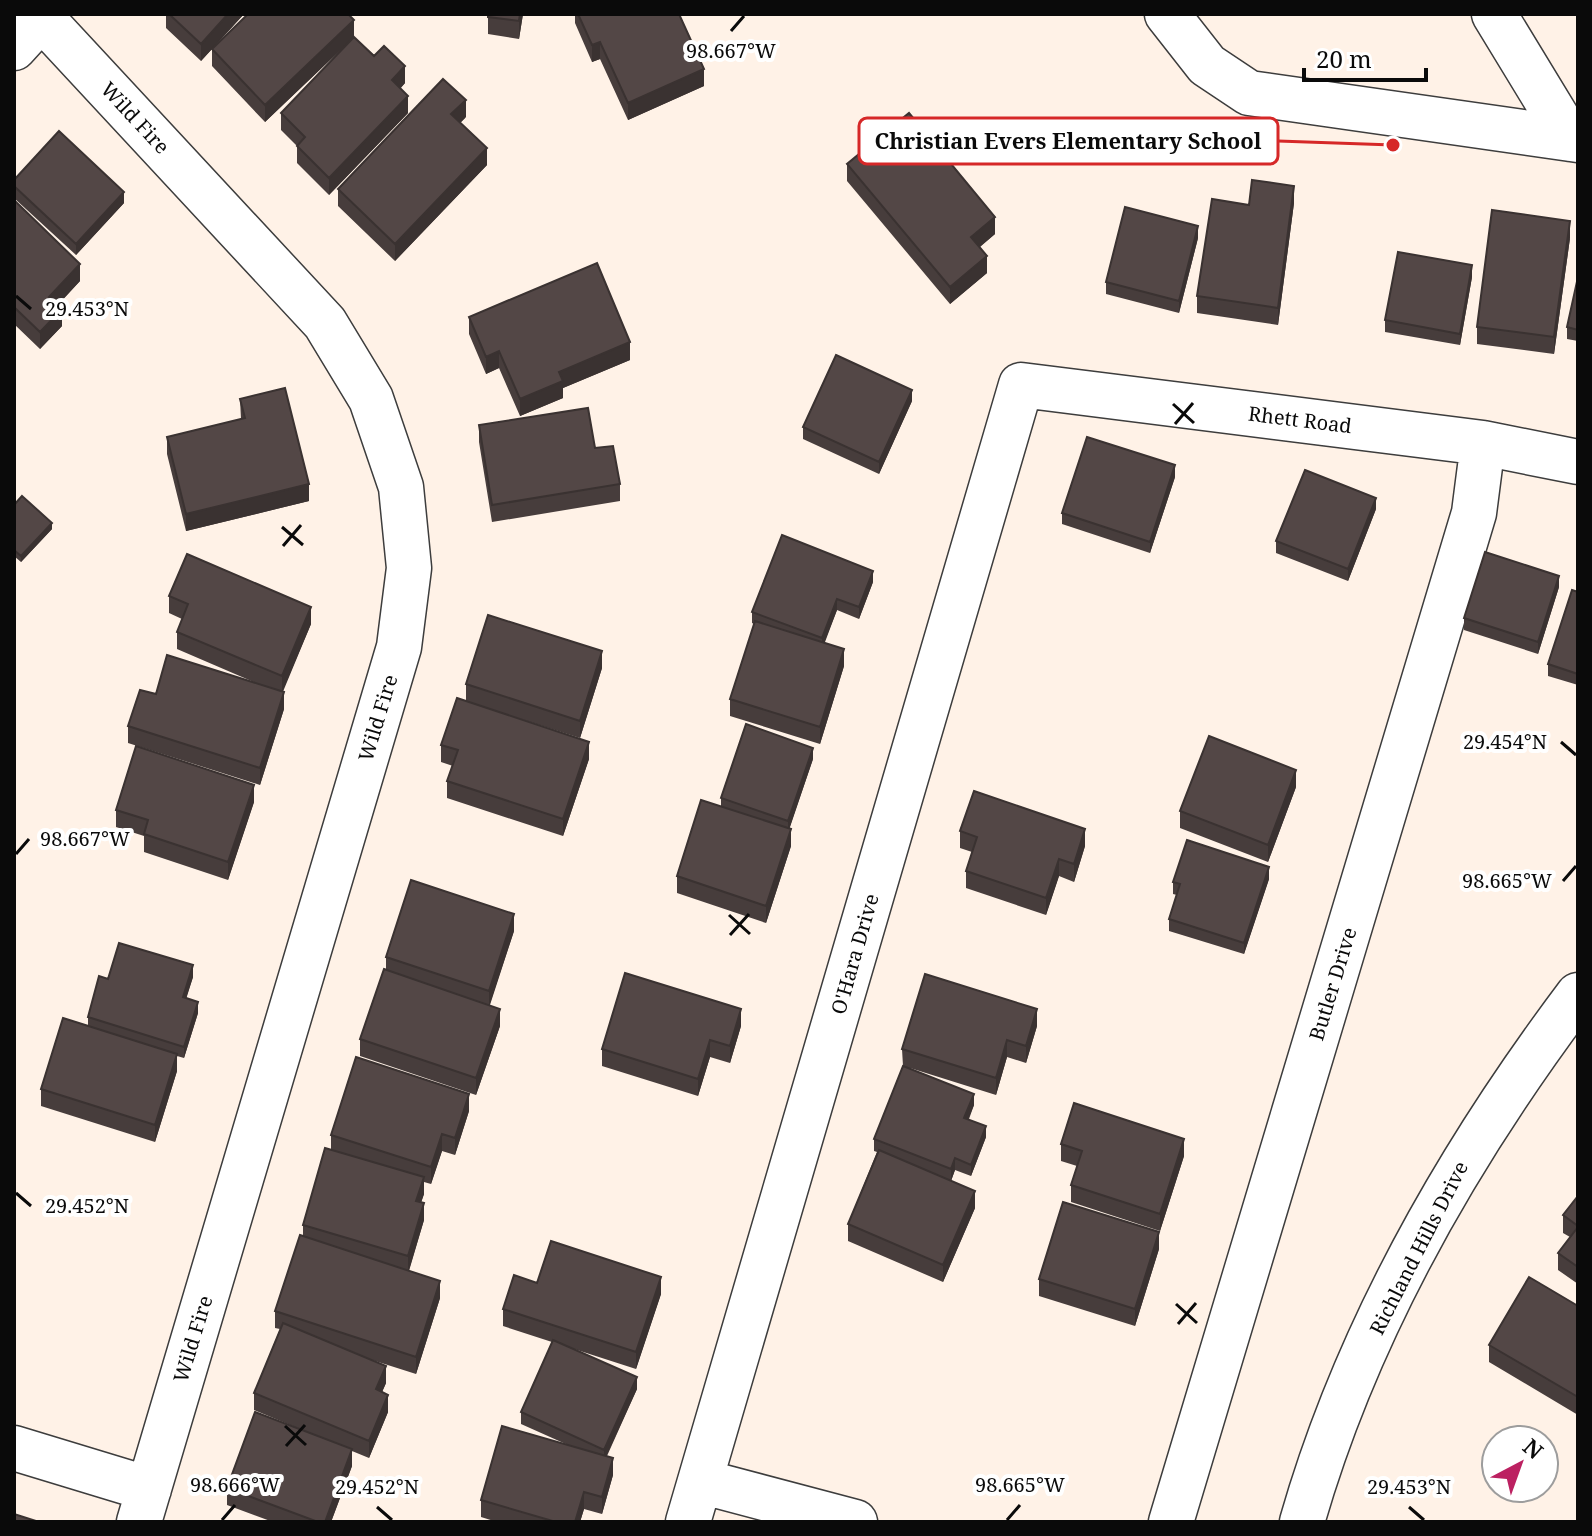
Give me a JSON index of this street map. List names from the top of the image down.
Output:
{
  "streets": {
    "street": [
      "Wild Fire",
      "Rhett Road",
      "O'Hara Drive",
      "Butler Drive",
      "Richland Hills Drive"
    ]
  },
  "crossings": [
    ["Rhett Road", "O'Hara Drive"],
    ["Rhett Road", "Butler Drive"]
  ],
  "places": ["Christian Evers Elementary School"],
  "scale_bar": "20 m",
  "north": "top right",
  "coordinates": [
    "98.667°W",
    "29.453°N",
    "29.454°N",
    "98.665°W",
    "29.452°N",
    "98.666°W"
  ]
}
